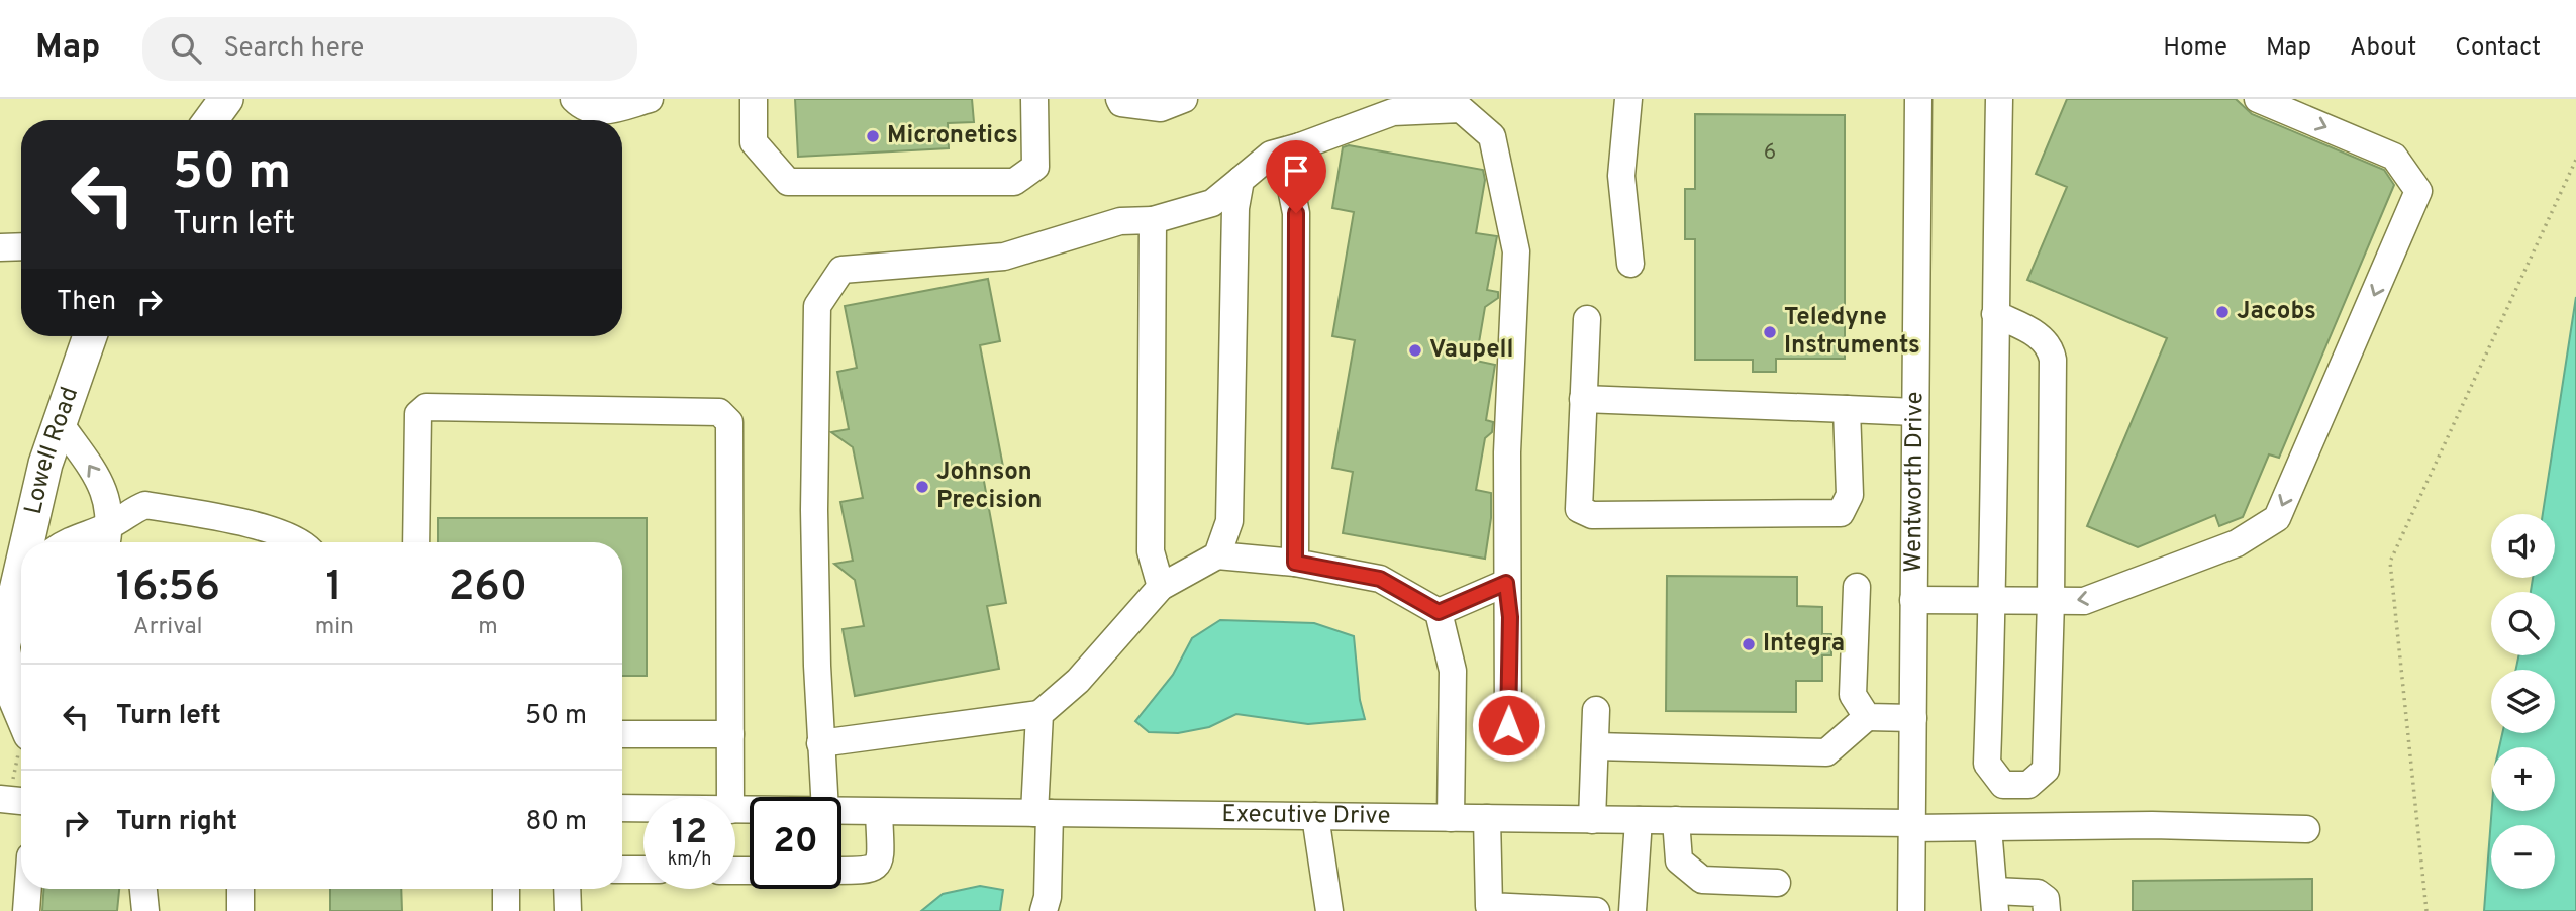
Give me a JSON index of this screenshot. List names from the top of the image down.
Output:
{
  "streets": {
    "main road": ["Lowell Road"],
    "street": ["Wentworth Drive", "Executive Drive"]
  },
  "crossings": [
    ["Wentworth Drive", "Executive Drive"]
  ],
  "places": [
    "Micronetics",
    "Jacobs",
    "Teledyne Instruments",
    "Vaupell",
    "Johnson Precision",
    "Integra"
  ],
  "house_numbers": ["6"],
  "page": {
    "header": "Map",
    "search": "Search here",
    "nav": [
      "Home",
      "Map",
      "About",
      "Contact"
    ],
    "turn": ["50 m", "Turn left"],
    "then": "Then",
    "map_buttons": ["+", "−"],
    "eta": [
      "16:56",
      "Arrival",
      "1",
      "min",
      "260",
      "m"
    ],
    "list": [
      {
        "name": "Turn left",
        "value": "50 m"
      },
      {
        "name": "Turn right",
        "value": "80 m"
      }
    ],
    "speed": "12 km/h",
    "limit": "20"
  }
}
